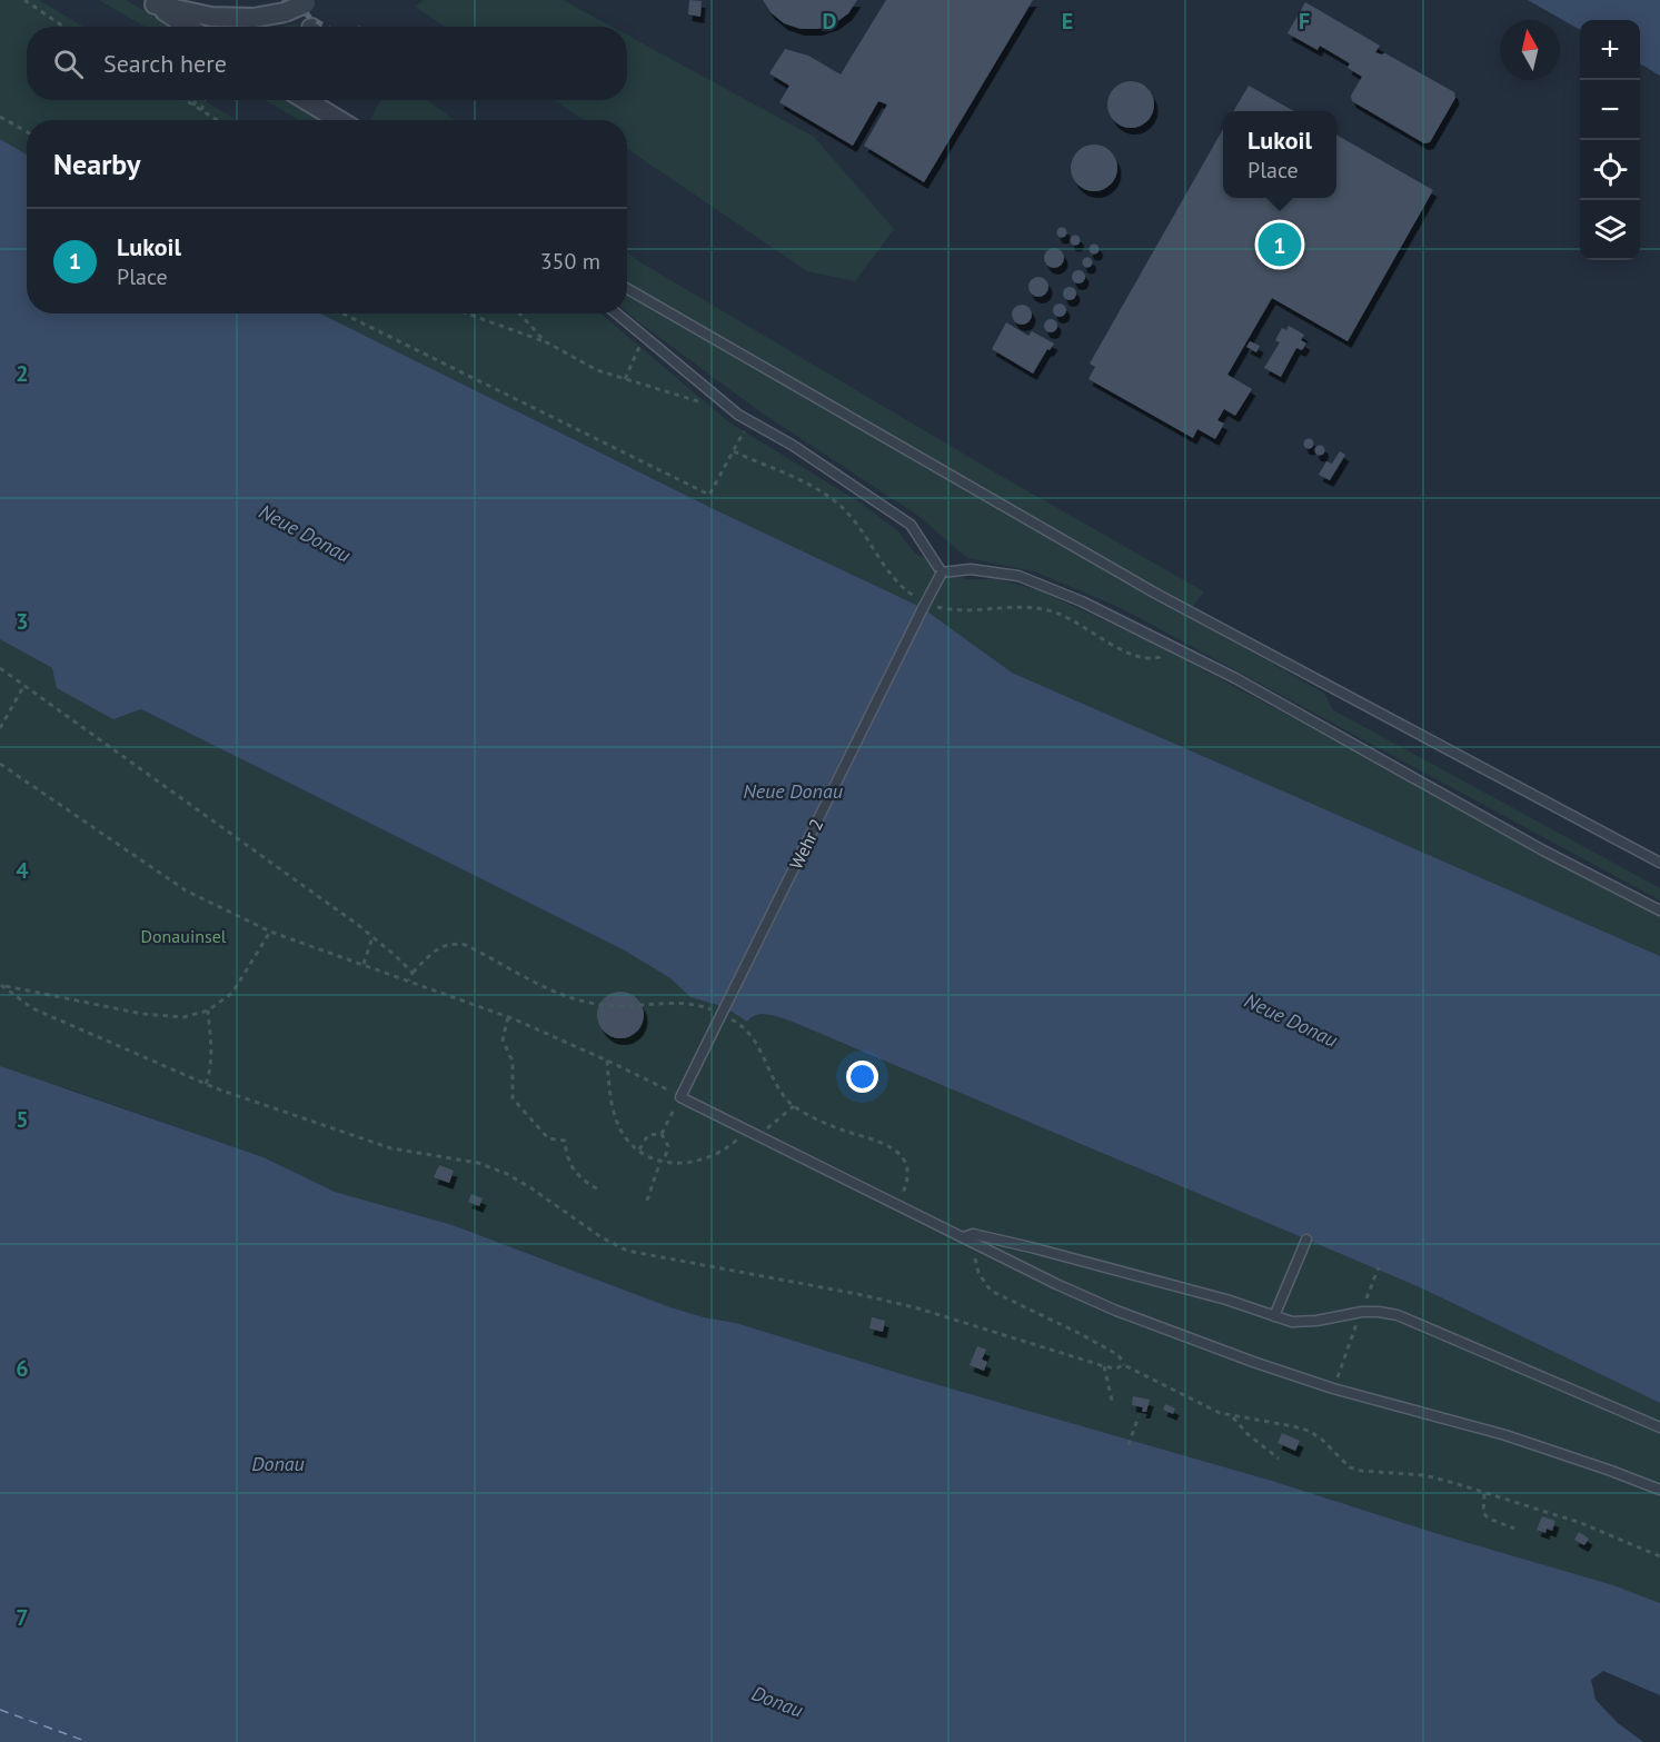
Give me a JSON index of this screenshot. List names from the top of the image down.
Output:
{
  "streets": {
    "lane": ["Wehr 2"]
  },
  "water": ["Neue Donau", "Donau"],
  "parks": ["Donauinsel"],
  "north": "top",
  "page": {
    "map_buttons": ["+", "−"],
    "search": "Search here",
    "popup": ["Lukoil", "Place"],
    "heading": "Nearby",
    "list": [
      {
        "mark": "1",
        "name": "Lukoil",
        "note": "Place",
        "value": "350 m"
      }
    ],
    "pins": "1"
  },
  "grid": {
    "columns": ["D", "E", "F"],
    "rows": [
      "2",
      "3",
      "4",
      "5",
      "6",
      "7"
    ]
  }
}
